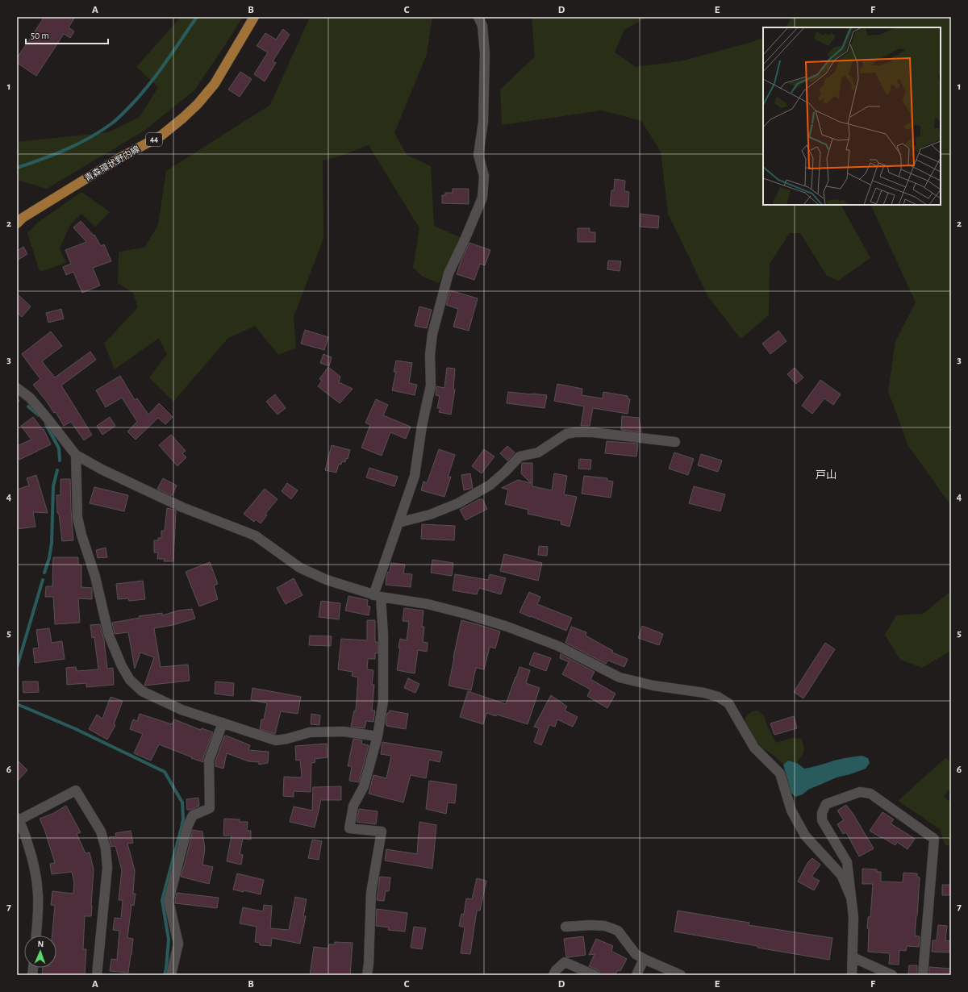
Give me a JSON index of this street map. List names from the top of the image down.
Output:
{
  "streets": {
    "main road": ["44", "青森環状野内線"]
  },
  "districts": ["戸山"],
  "scale_bar": "50 m",
  "north": "top",
  "grid": {
    "columns": [
      "A",
      "B",
      "C",
      "D",
      "E",
      "F"
    ],
    "rows": [
      "1",
      "2",
      "3",
      "4",
      "5",
      "6",
      "7"
    ]
  }
}
